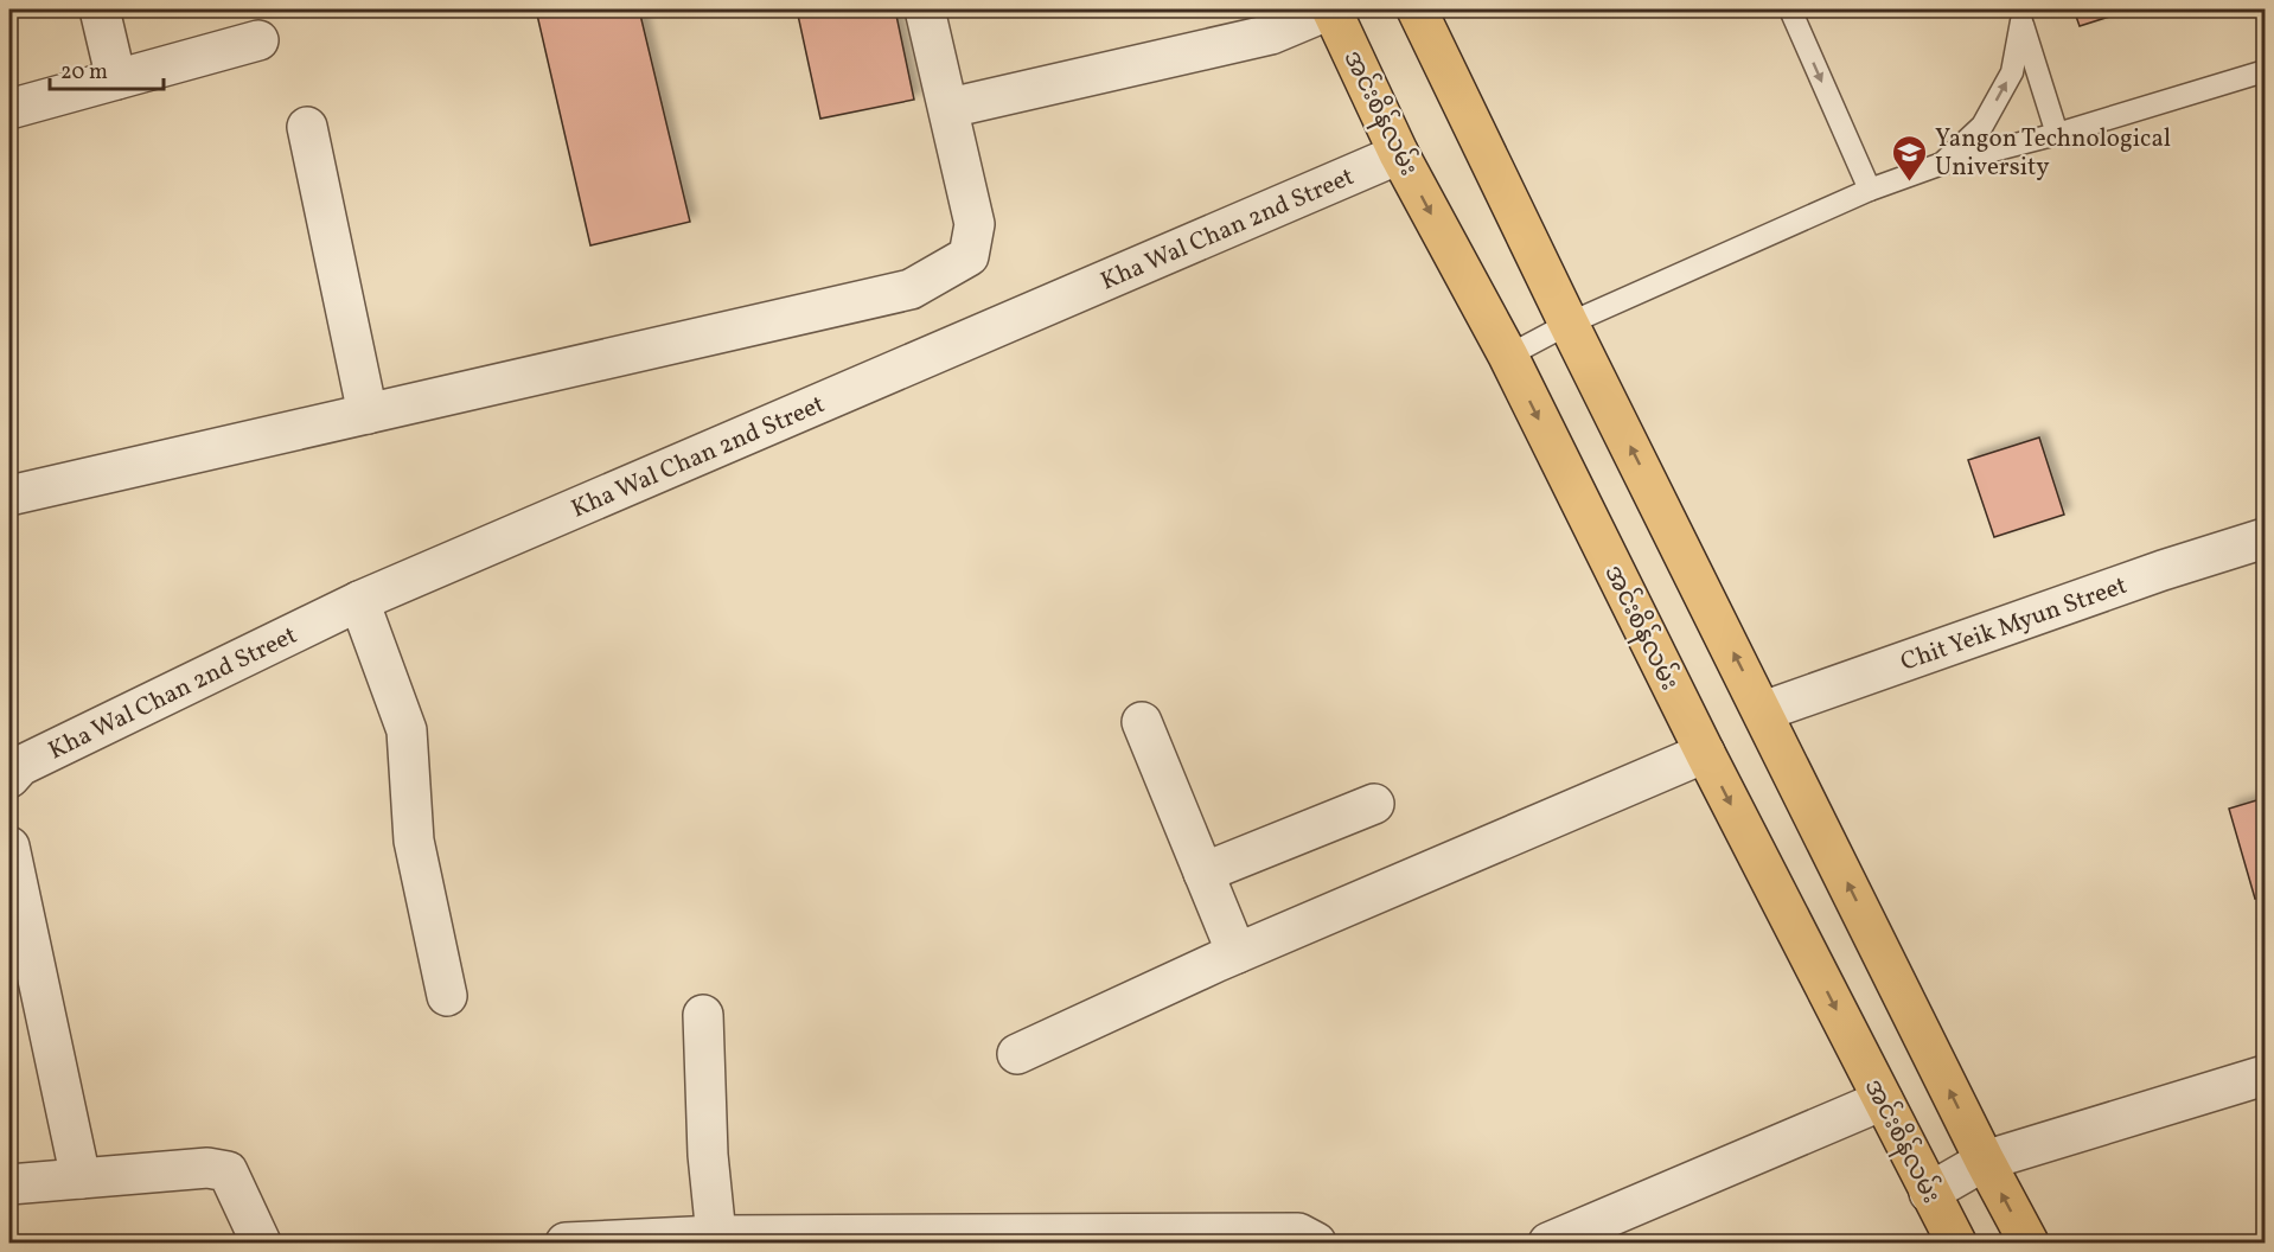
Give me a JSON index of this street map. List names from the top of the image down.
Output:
{
  "streets": {
    "main road": ["အင်းစိန်လမ်း"],
    "street": ["Kha Wal Chan 2nd Street", "Chit Yeik Myun Street"]
  },
  "crossings": [
    ["အင်းစိန်လမ်း", "Kha Wal Chan 2nd Street"]
  ],
  "places": {
    "school or university": ["Yangon Technological University"]
  },
  "scale_bar": "20 m"
}
